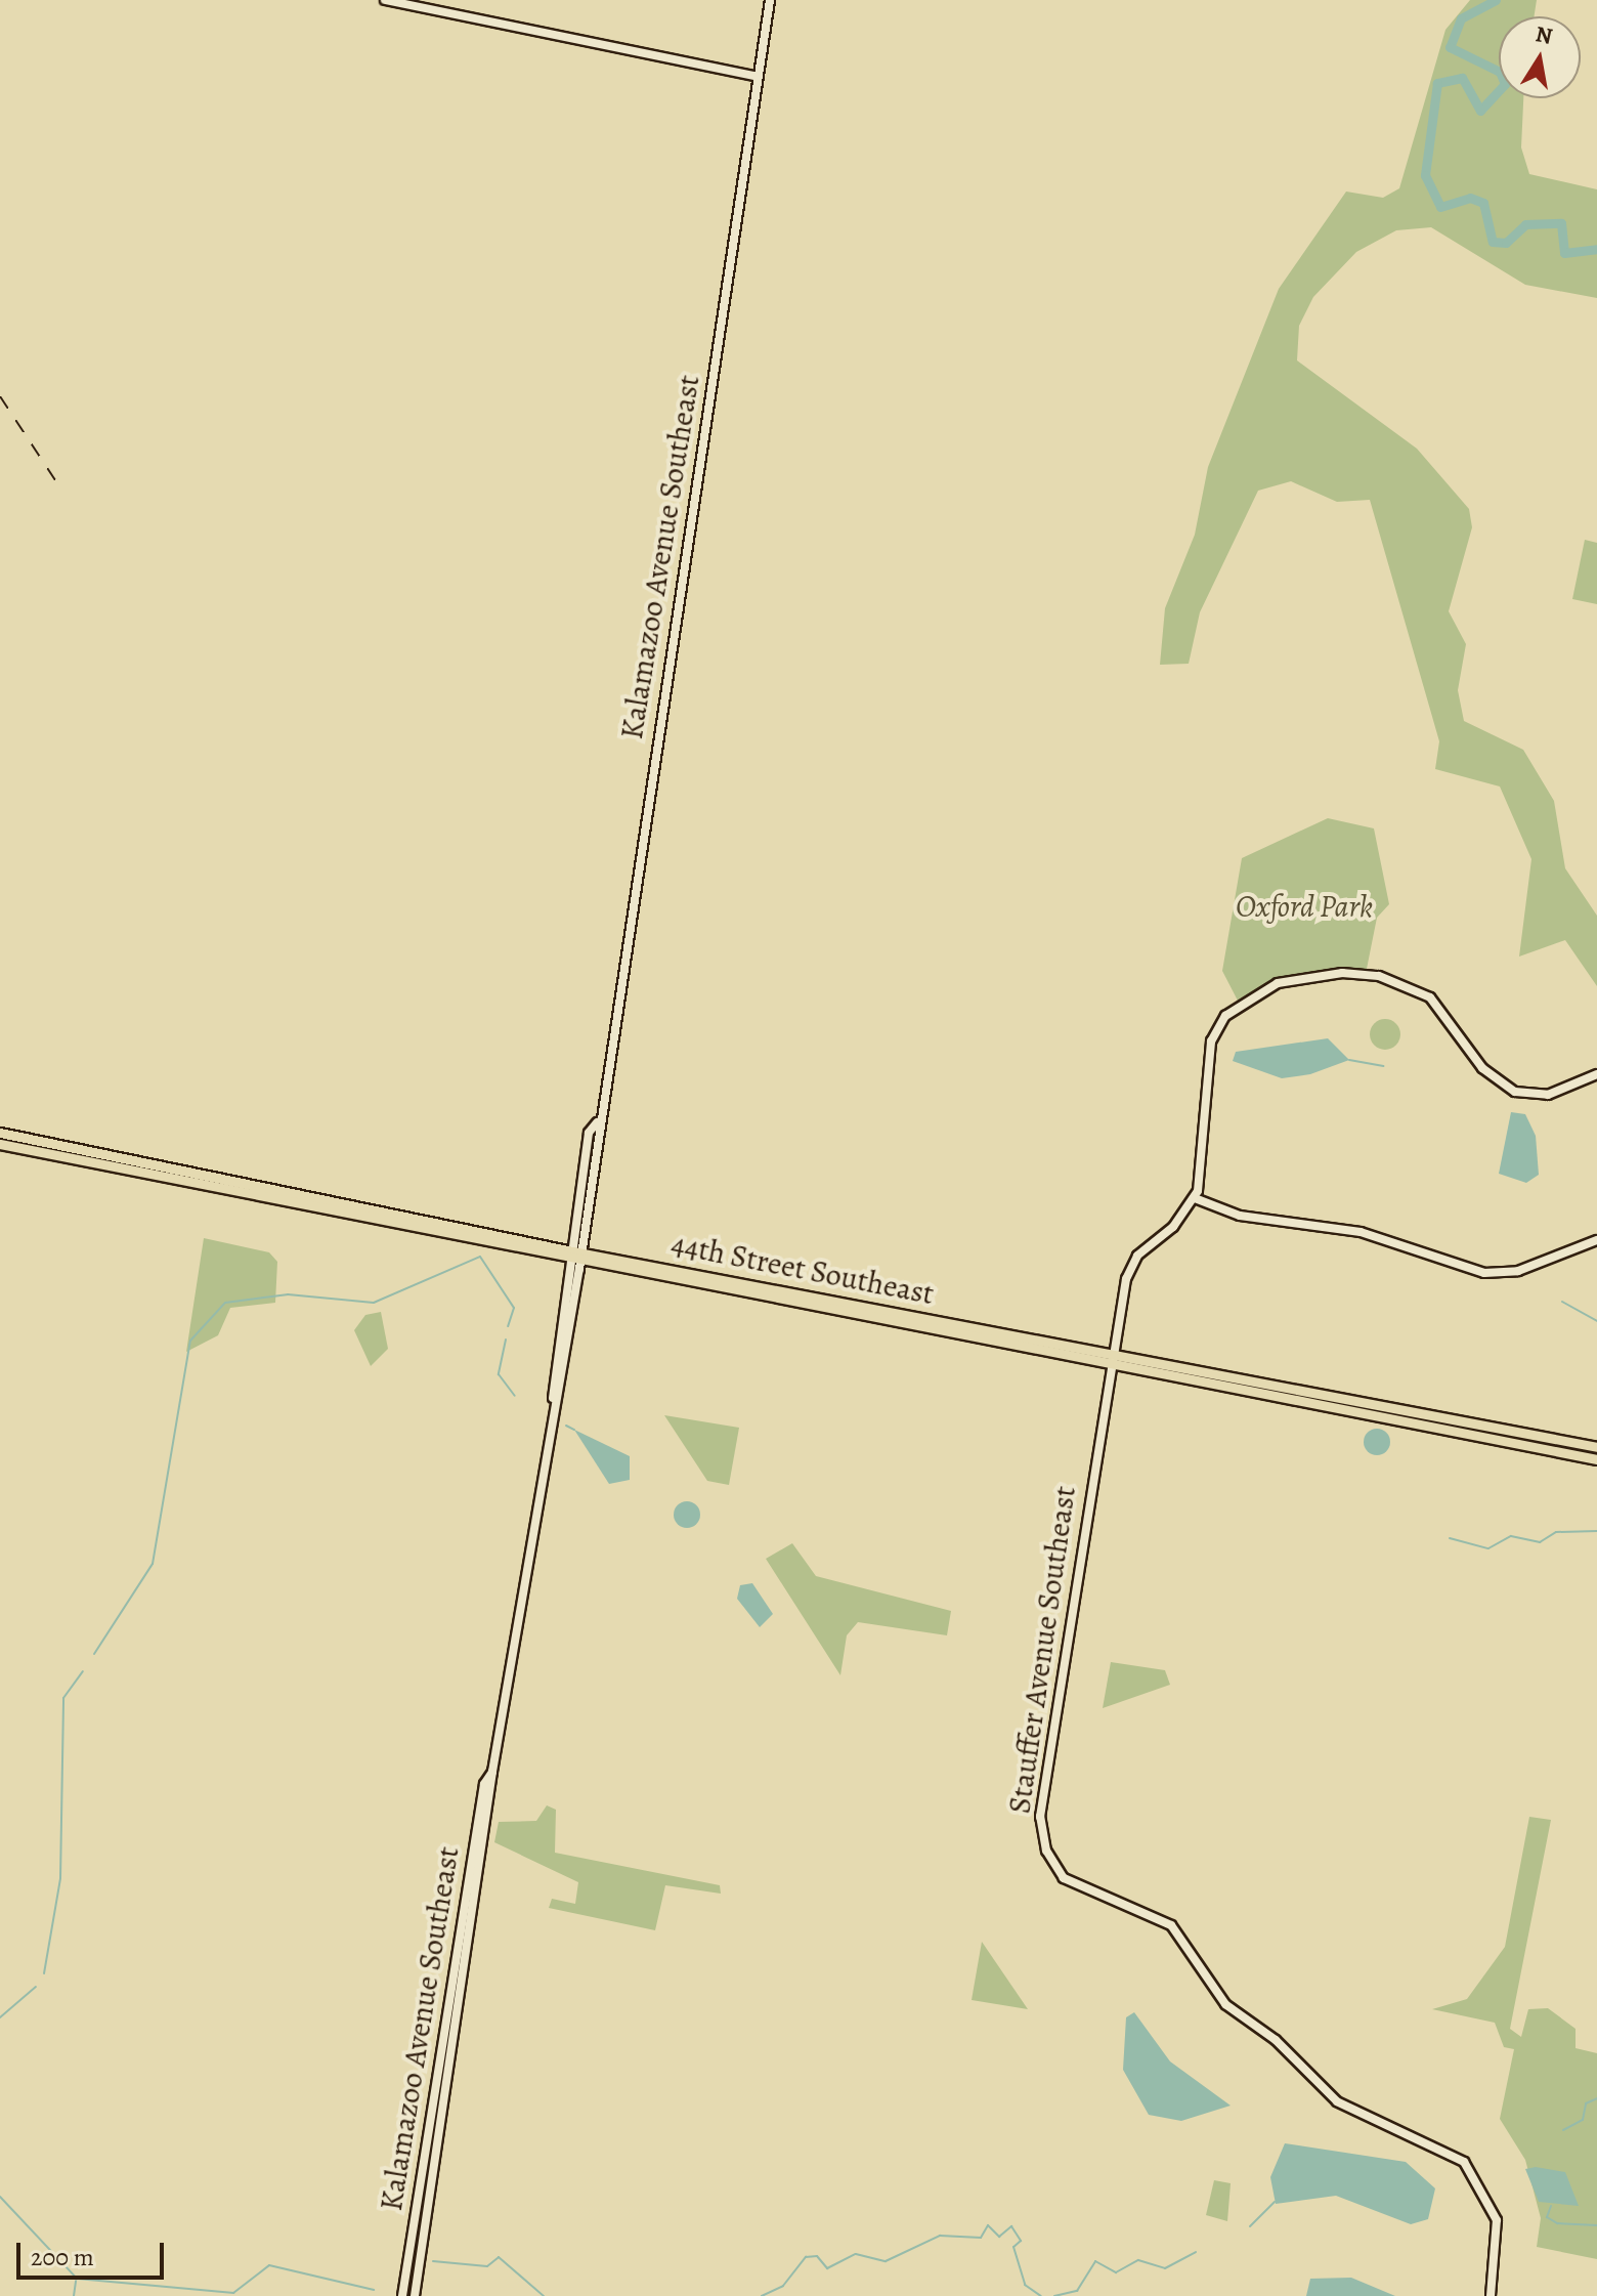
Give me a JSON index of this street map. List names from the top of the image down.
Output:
{
  "streets": {
    "main road": ["Kalamazoo Avenue Southeast", "44th Street Southeast", "Stauffer Avenue Southeast"]
  },
  "crossings": [
    ["Kalamazoo Avenue Southeast", "44th Street Southeast"],
    ["44th Street Southeast", "Stauffer Avenue Southeast"]
  ],
  "parks": ["Oxford Park"],
  "scale_bar": "200 m",
  "north": "top"
}
